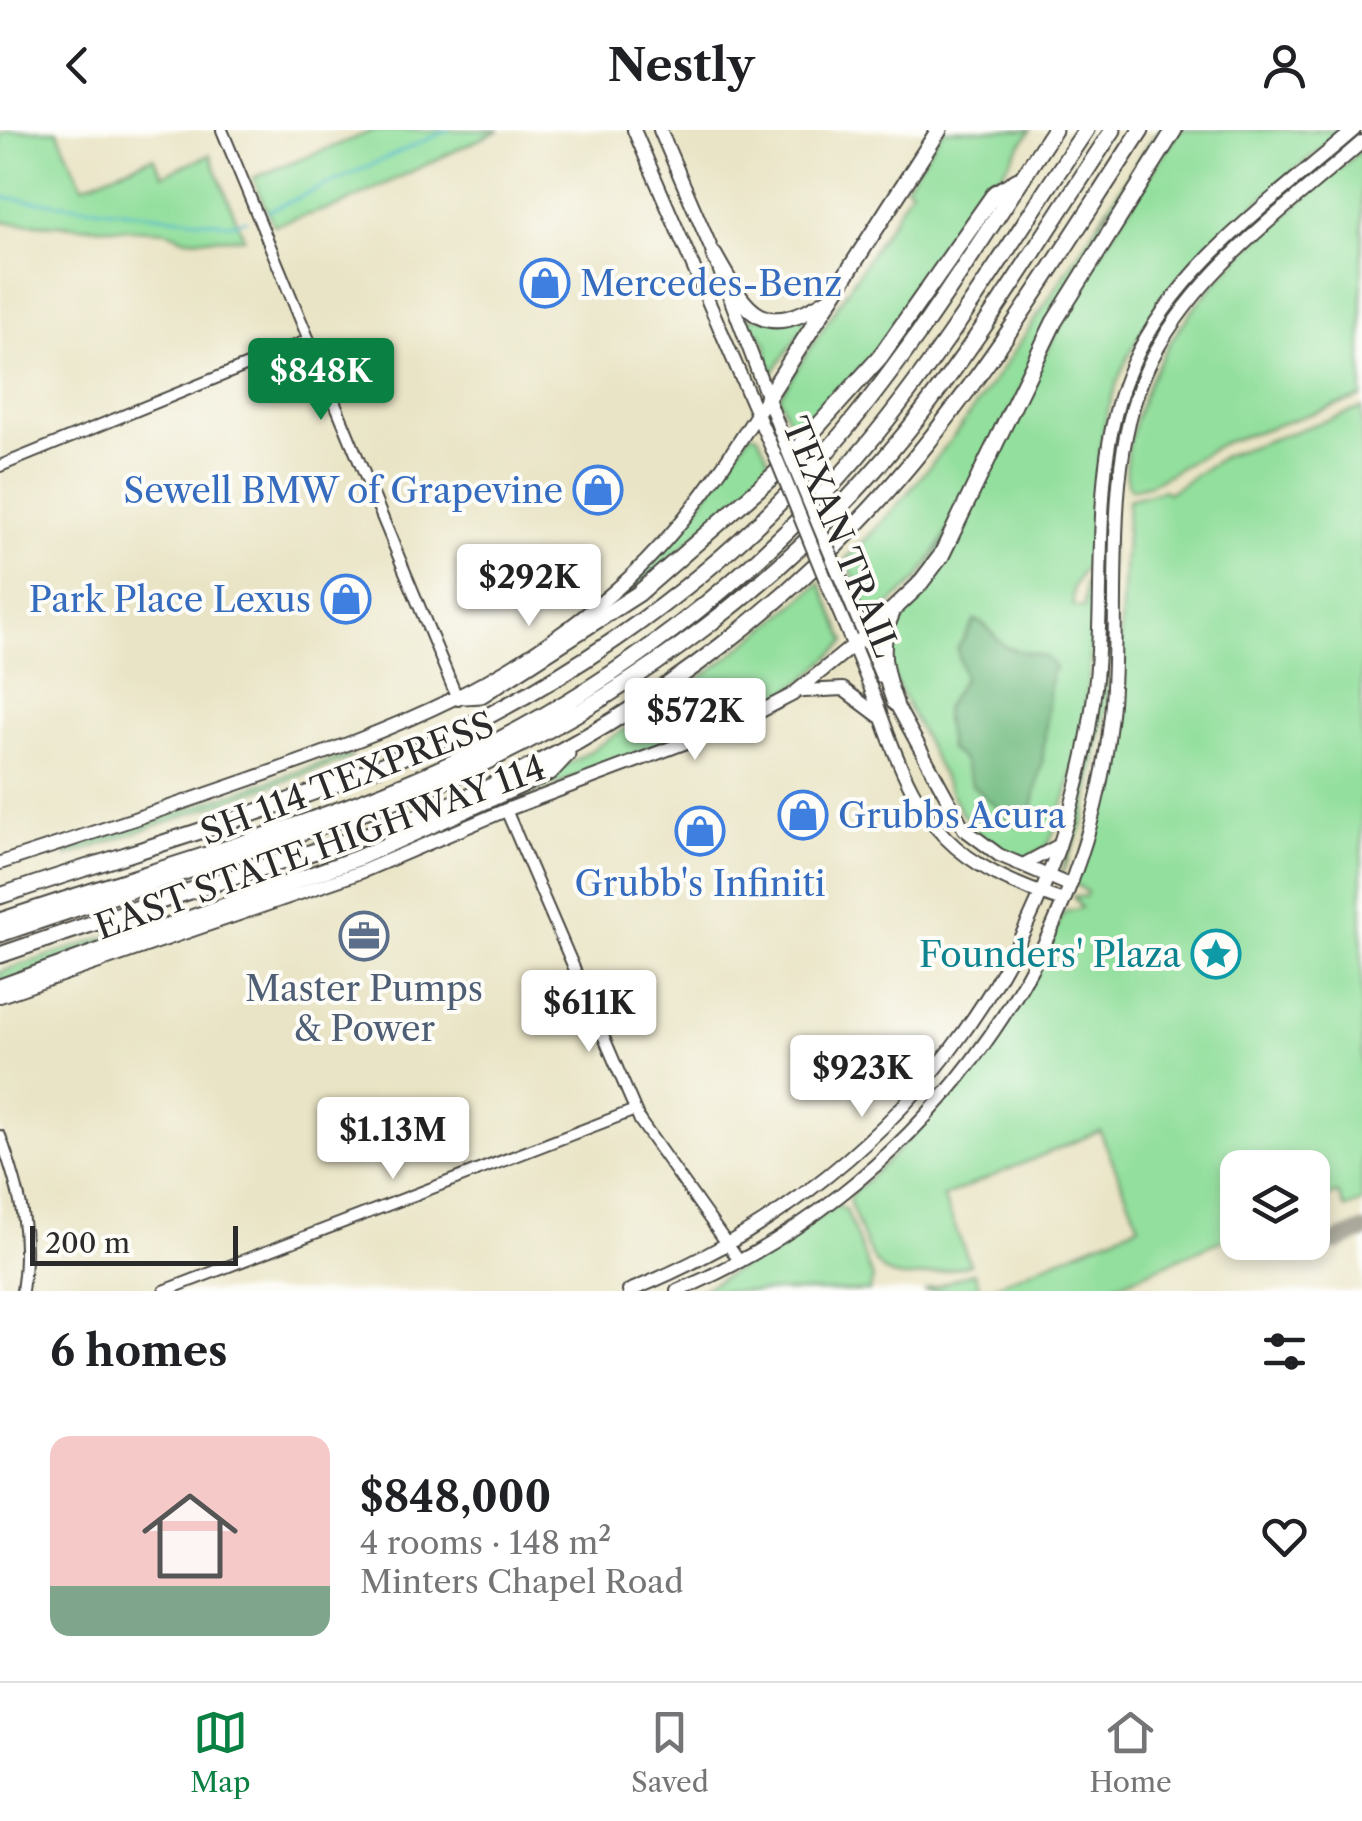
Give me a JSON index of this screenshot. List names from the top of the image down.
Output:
{
  "streets": {
    "highway": ["SH 114 TEXPRESS"],
    "main road": ["TEXAN TRAIL", "EAST STATE HIGHWAY 114"]
  },
  "crossings": [
    ["TEXAN TRAIL", "EAST STATE HIGHWAY 114"]
  ],
  "places": {
    "shop": [
      "Mercedes-Benz",
      "Sewell BMW of Grapevine",
      "Park Place Lexus",
      "Grubbs Acura",
      "Grubb's Infiniti"
    ],
    "office": ["Master Pumps & Power"],
    "place": ["Founders' Plaza"]
  },
  "scale_bar": "200 m",
  "page": {
    "header": "Nestly",
    "price": [
      "$848K",
      "$292K",
      "$572K",
      "$611K",
      "$923K",
      "$1.13M"
    ],
    "scale": "200 m",
    "heading": "6 homes",
    "list": [
      {
        "name": "$848,000",
        "note": "4 rooms · 148 m² · Minters Chapel Road"
      }
    ],
    "tabs": ["Map", "Saved", "Home"]
  }
}
